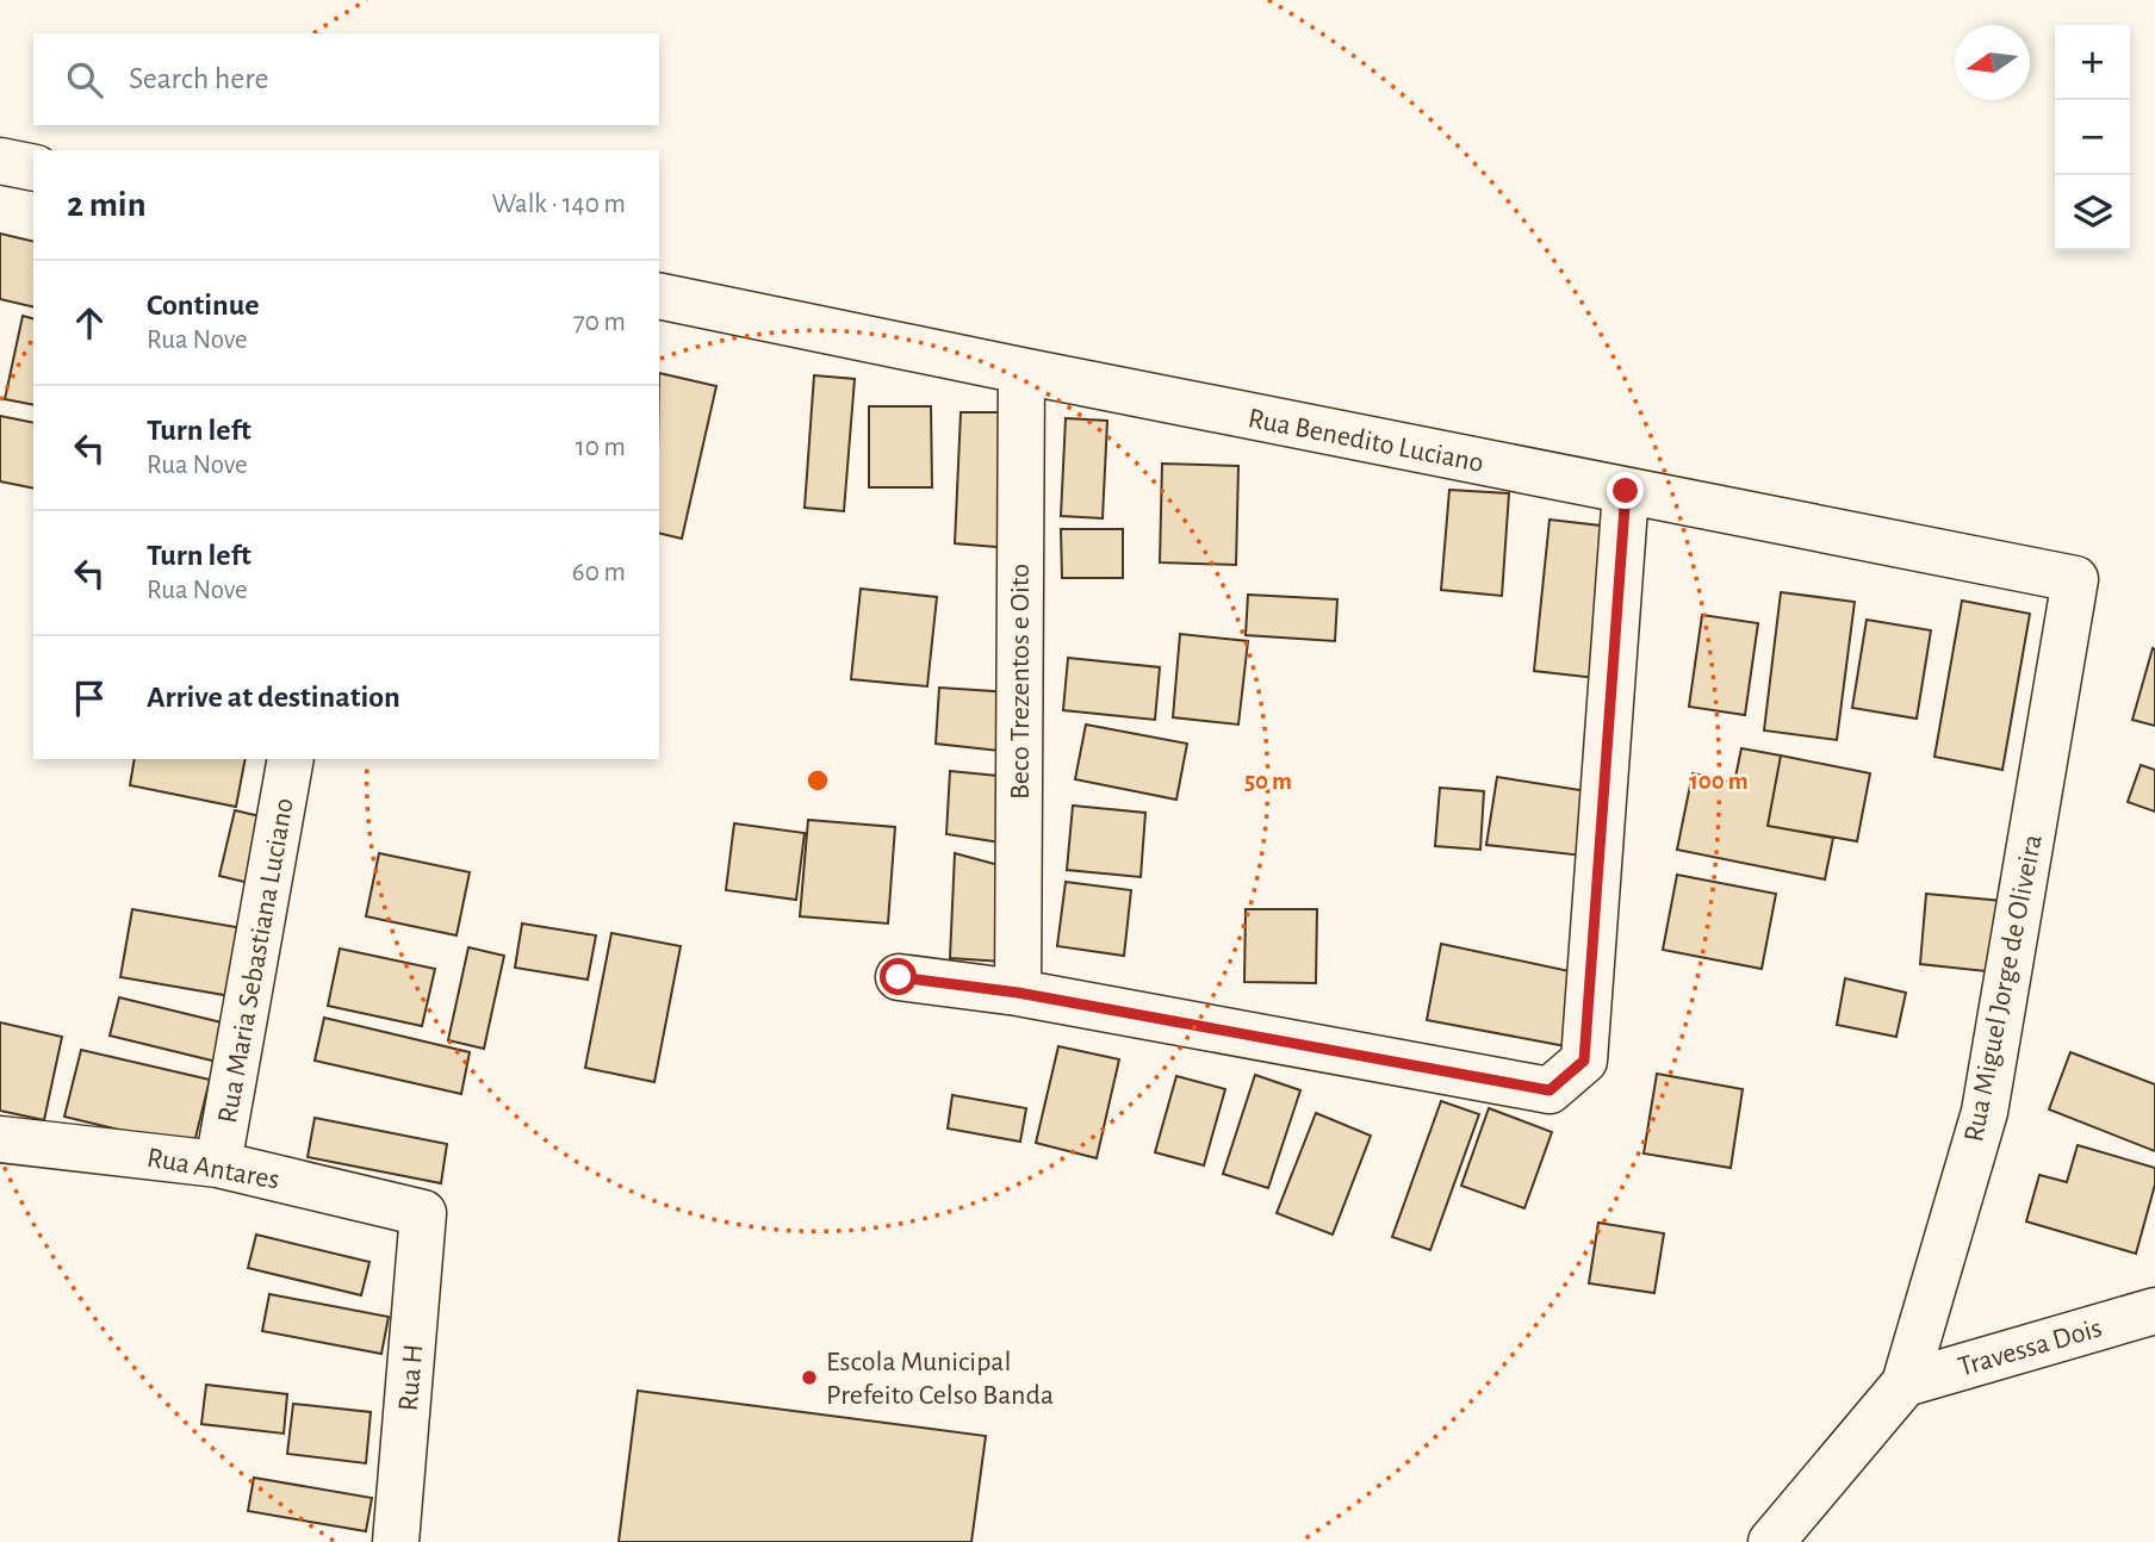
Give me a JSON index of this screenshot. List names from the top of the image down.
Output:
{
  "streets": {
    "street": [
      "Rua Benedito Luciano",
      "Beco Trezentos e Oito",
      "Rua Maria Sebastiana Luciano",
      "Rua Miguel Jorge de Oliveira",
      "Rua Antares",
      "Travessa Dois",
      "Rua H"
    ]
  },
  "crossings": [
    ["Rua Benedito Luciano", "Beco Trezentos e Oito"],
    ["Rua Benedito Luciano", "Rua Miguel Jorge de Oliveira"],
    ["Rua Maria Sebastiana Luciano", "Rua Antares"],
    ["Rua Miguel Jorge de Oliveira", "Travessa Dois"],
    ["Rua Antares", "Rua H"]
  ],
  "places": ["Escola Municipal Prefeito Celso Banda"],
  "north": "left",
  "page": {
    "map_buttons": ["+", "−"],
    "search": "Search here",
    "heading": ["2 min", "Walk · 140 m"],
    "list": [
      ["Continue", "Rua Nove", "70 m"],
      ["Turn left", "Rua Nove", "10 m"],
      ["Turn left", "Rua Nove", "60 m"],
      "Arrive at destination"
    ]
  },
  "rings": ["50 m", "100 m"]
}
